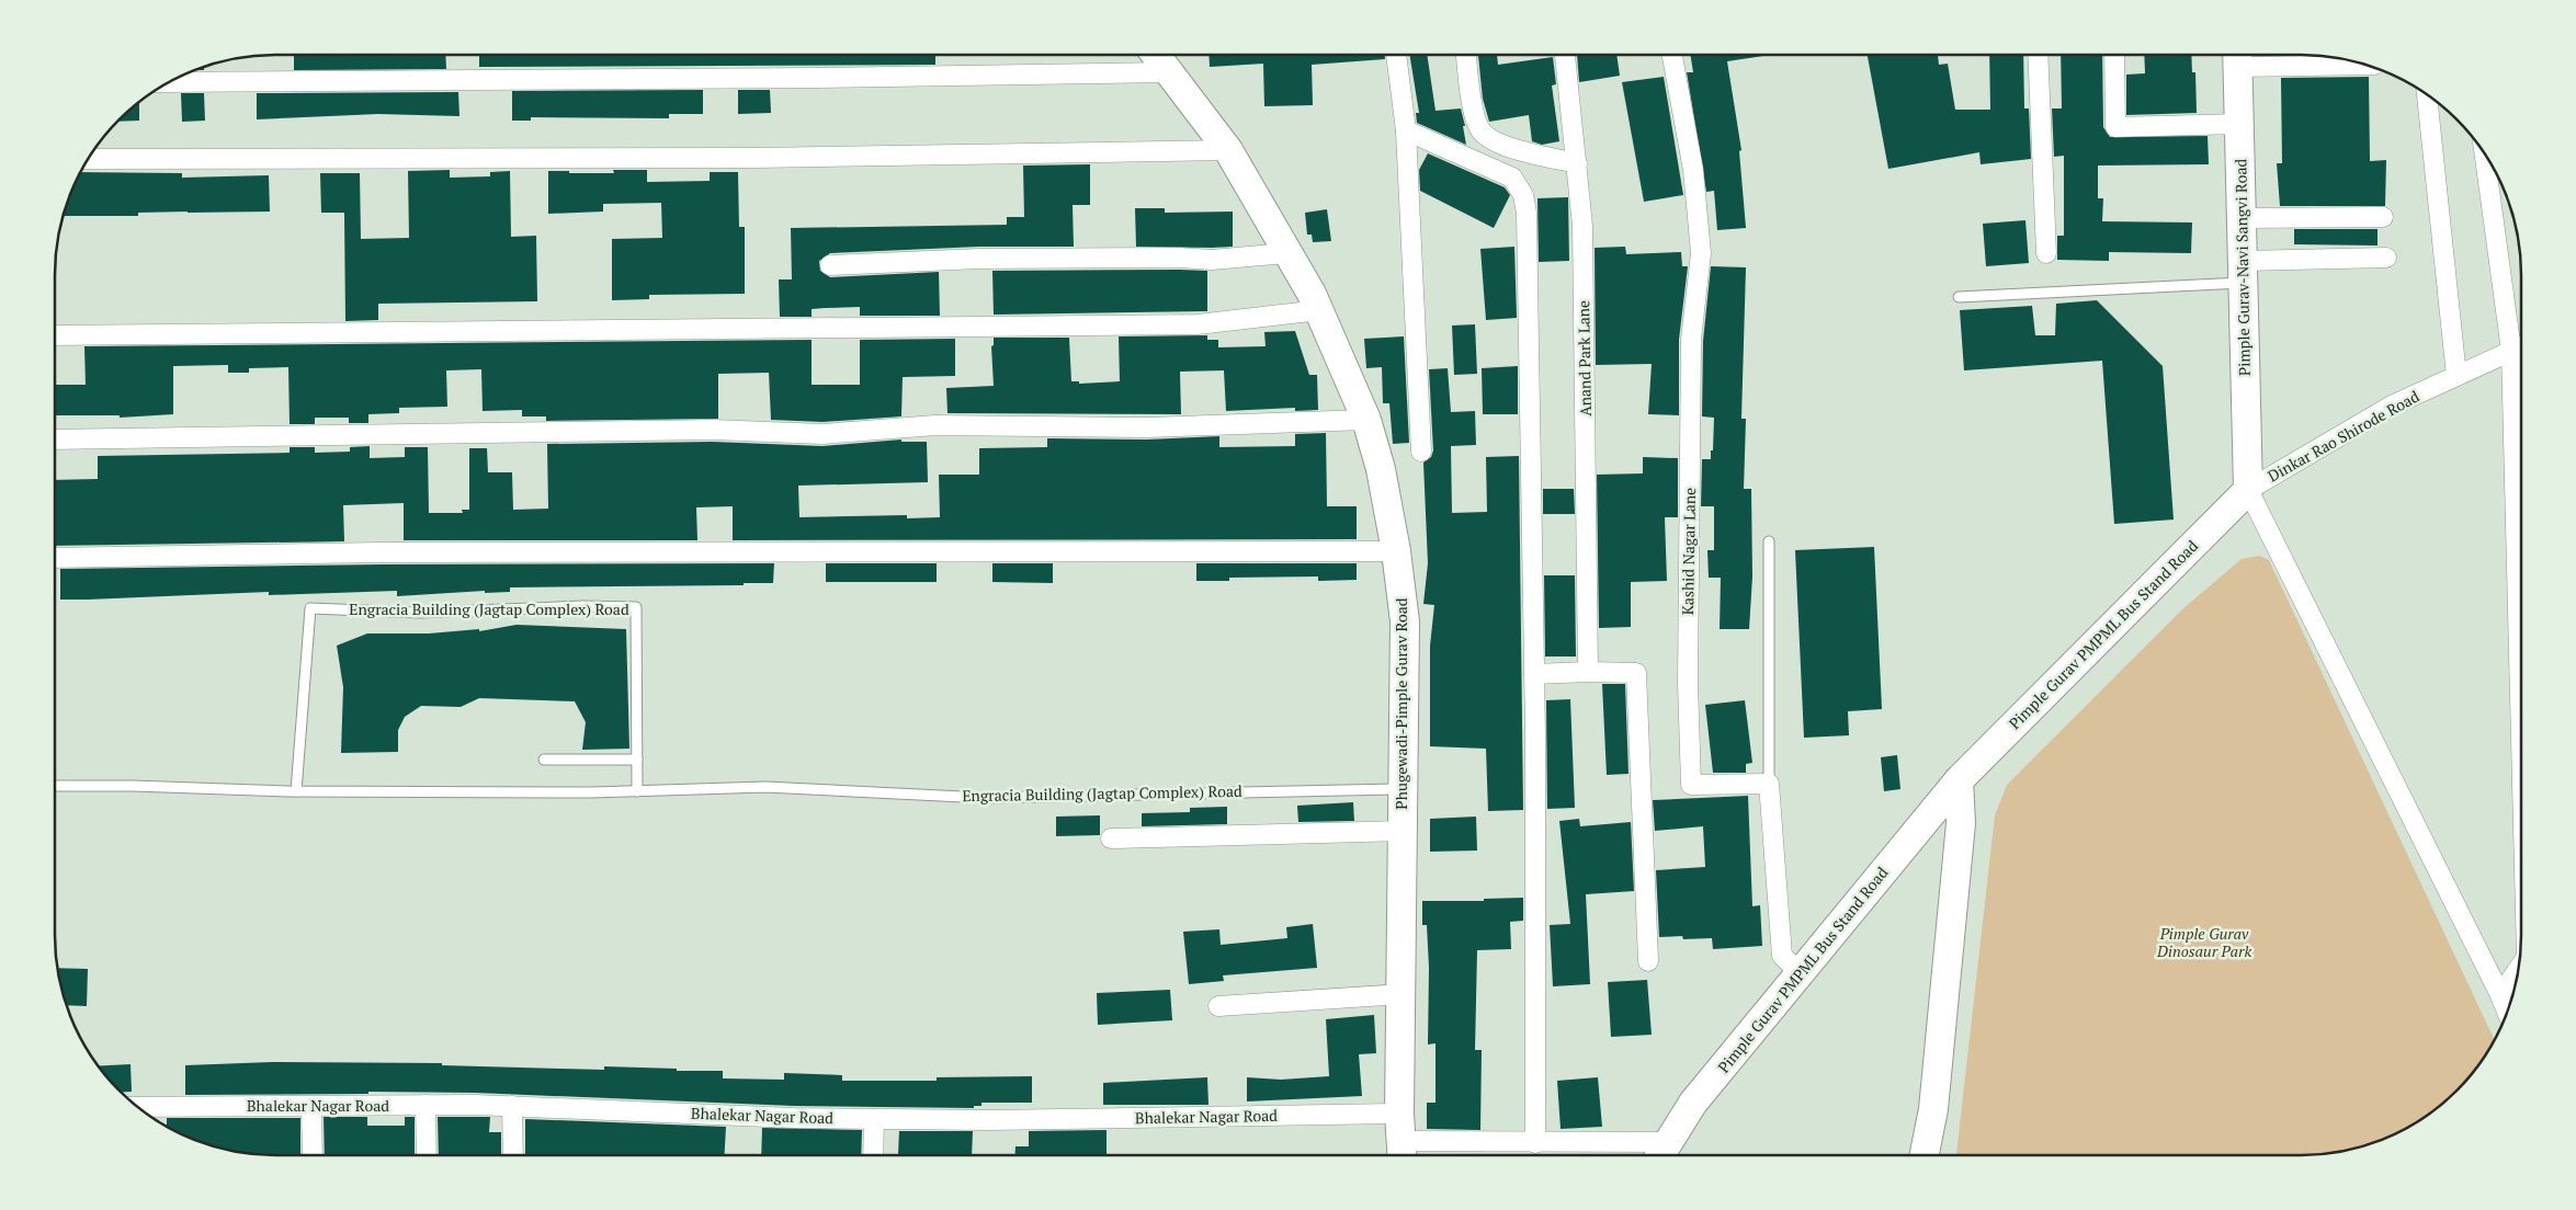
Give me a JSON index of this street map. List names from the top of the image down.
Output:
{
  "streets": {
    "street": [
      "Pimple Gurav-Navi Sangvi Road",
      "Anand Park Lane",
      "Dinkar Rao Shirode Road",
      "Kashid Nagar Lane",
      "Pimple Gurav PMPML Bus Stand Road",
      "Phugewadi-Pimple Gurav Road",
      "Bhalekar Nagar Road"
    ],
    "lane": ["Engracia Building (Jagtap Complex) Road"]
  },
  "crossings": [
    ["Pimple Gurav-Navi Sangvi Road", "Dinkar Rao Shirode Road"],
    ["Pimple Gurav-Navi Sangvi Road", "Pimple Gurav PMPML Bus Stand Road"],
    ["Dinkar Rao Shirode Road", "Pimple Gurav PMPML Bus Stand Road"],
    ["Engracia Building (Jagtap Complex) Road", "Phugewadi-Pimple Gurav Road"],
    ["Pimple Gurav PMPML Bus Stand Road", "Bhalekar Nagar Road"],
    ["Phugewadi-Pimple Gurav Road", "Bhalekar Nagar Road"]
  ],
  "parks": ["Pimple Gurav Dinosaur Park"]
}
